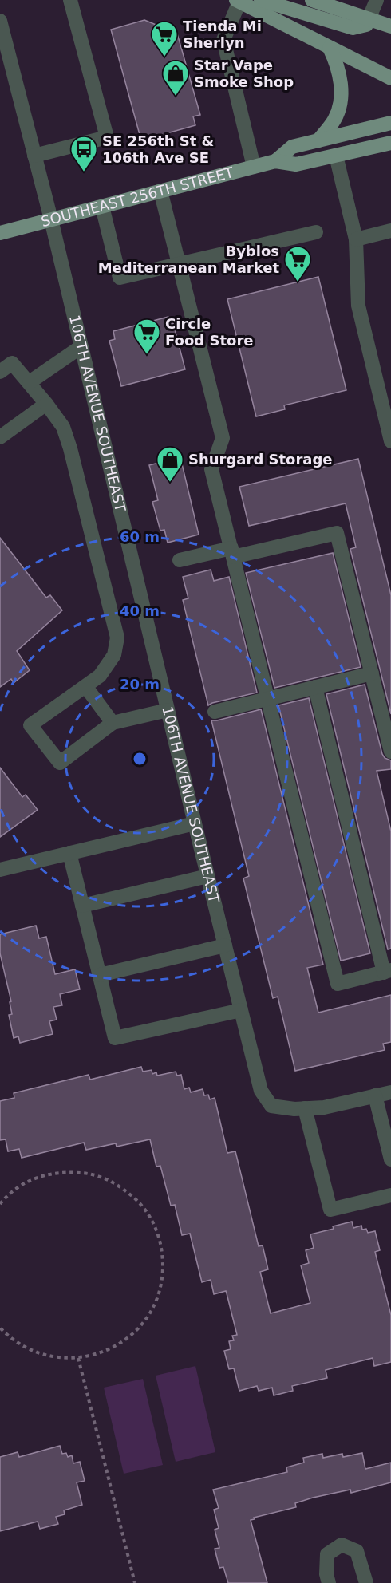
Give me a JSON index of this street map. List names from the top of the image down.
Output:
{
  "streets": {
    "main road": ["SOUTHEAST 256TH STREET"],
    "street": ["106TH AVENUE SOUTHEAST"]
  },
  "crossings": [
    ["SOUTHEAST 256TH STREET", "106TH AVENUE SOUTHEAST"]
  ],
  "places": {
    "supermarket": ["Tienda Mi Sherlyn", "Byblos Mediterranean Market", "Circle Food Store"],
    "shop": ["Star Vape Smoke Shop", "Shurgard Storage"],
    "bus stop": ["SE 256th St & 106th Ave SE"]
  },
  "rings": ["60 m", "40 m", "20 m"]
}
